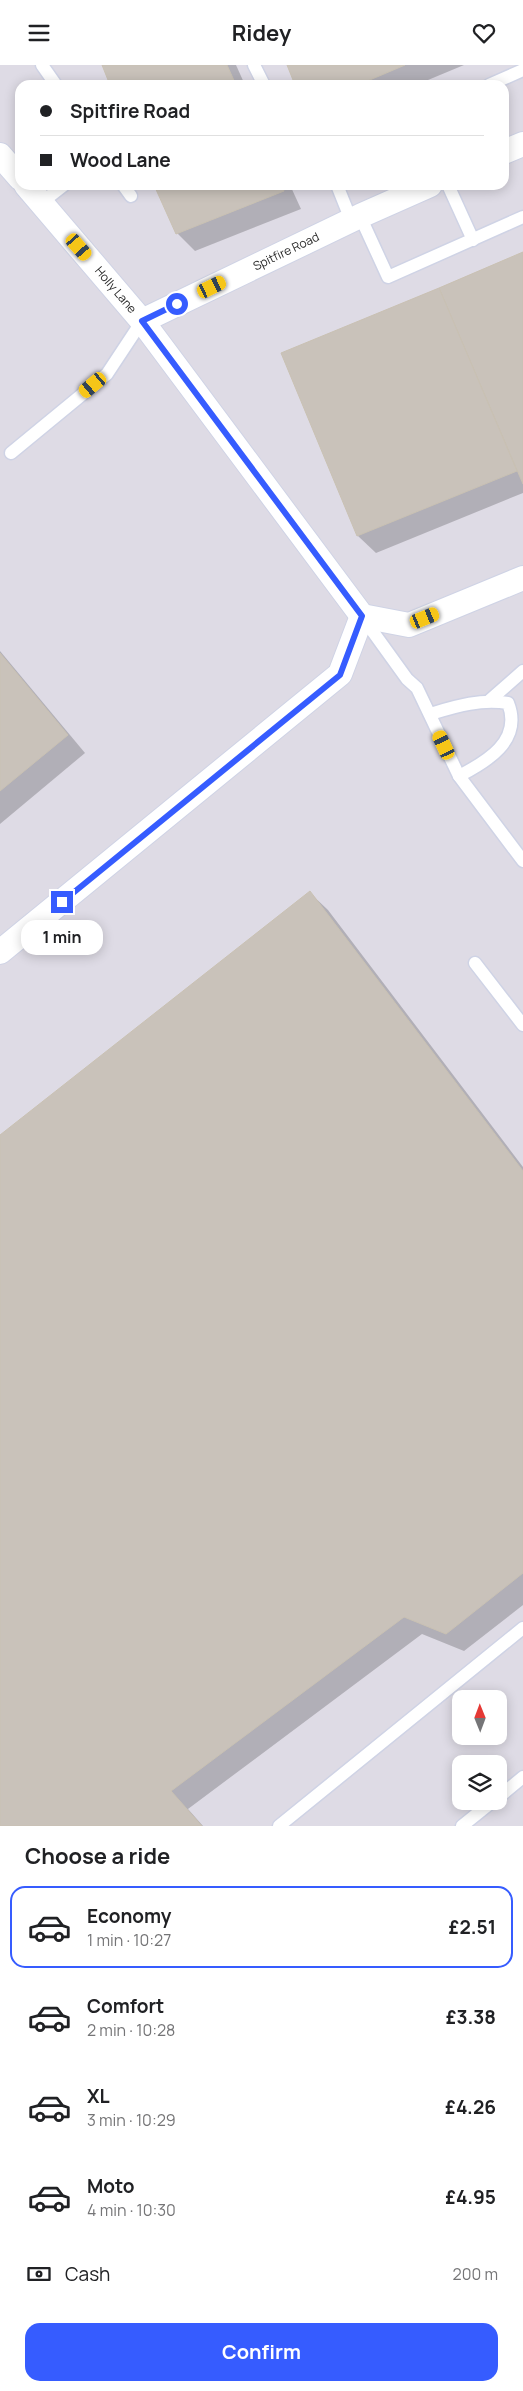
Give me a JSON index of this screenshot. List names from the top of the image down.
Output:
{
  "streets": {
    "street": ["Spitfire Road", "Holly Lane"]
  },
  "crossings": [
    ["Spitfire Road", "Holly Lane"]
  ],
  "north": "top",
  "page": {
    "header": "Ridey",
    "banner": ["Spitfire Road", "Wood Lane"],
    "bubble": "1 min",
    "heading": "Choose a ride",
    "list": [
      {
        "name": "Economy",
        "note": "1 min · 10:27",
        "value": "£2.51"
      },
      {
        "name": "Comfort",
        "note": "2 min · 10:28",
        "value": "£3.38"
      },
      {
        "name": "XL",
        "note": "3 min · 10:29",
        "value": "£4.26"
      },
      {
        "name": "Moto",
        "note": "4 min · 10:30",
        "value": "£4.95"
      }
    ],
    "pay": ["Cash", "200 m"],
    "buttons": "Confirm"
  }
}
